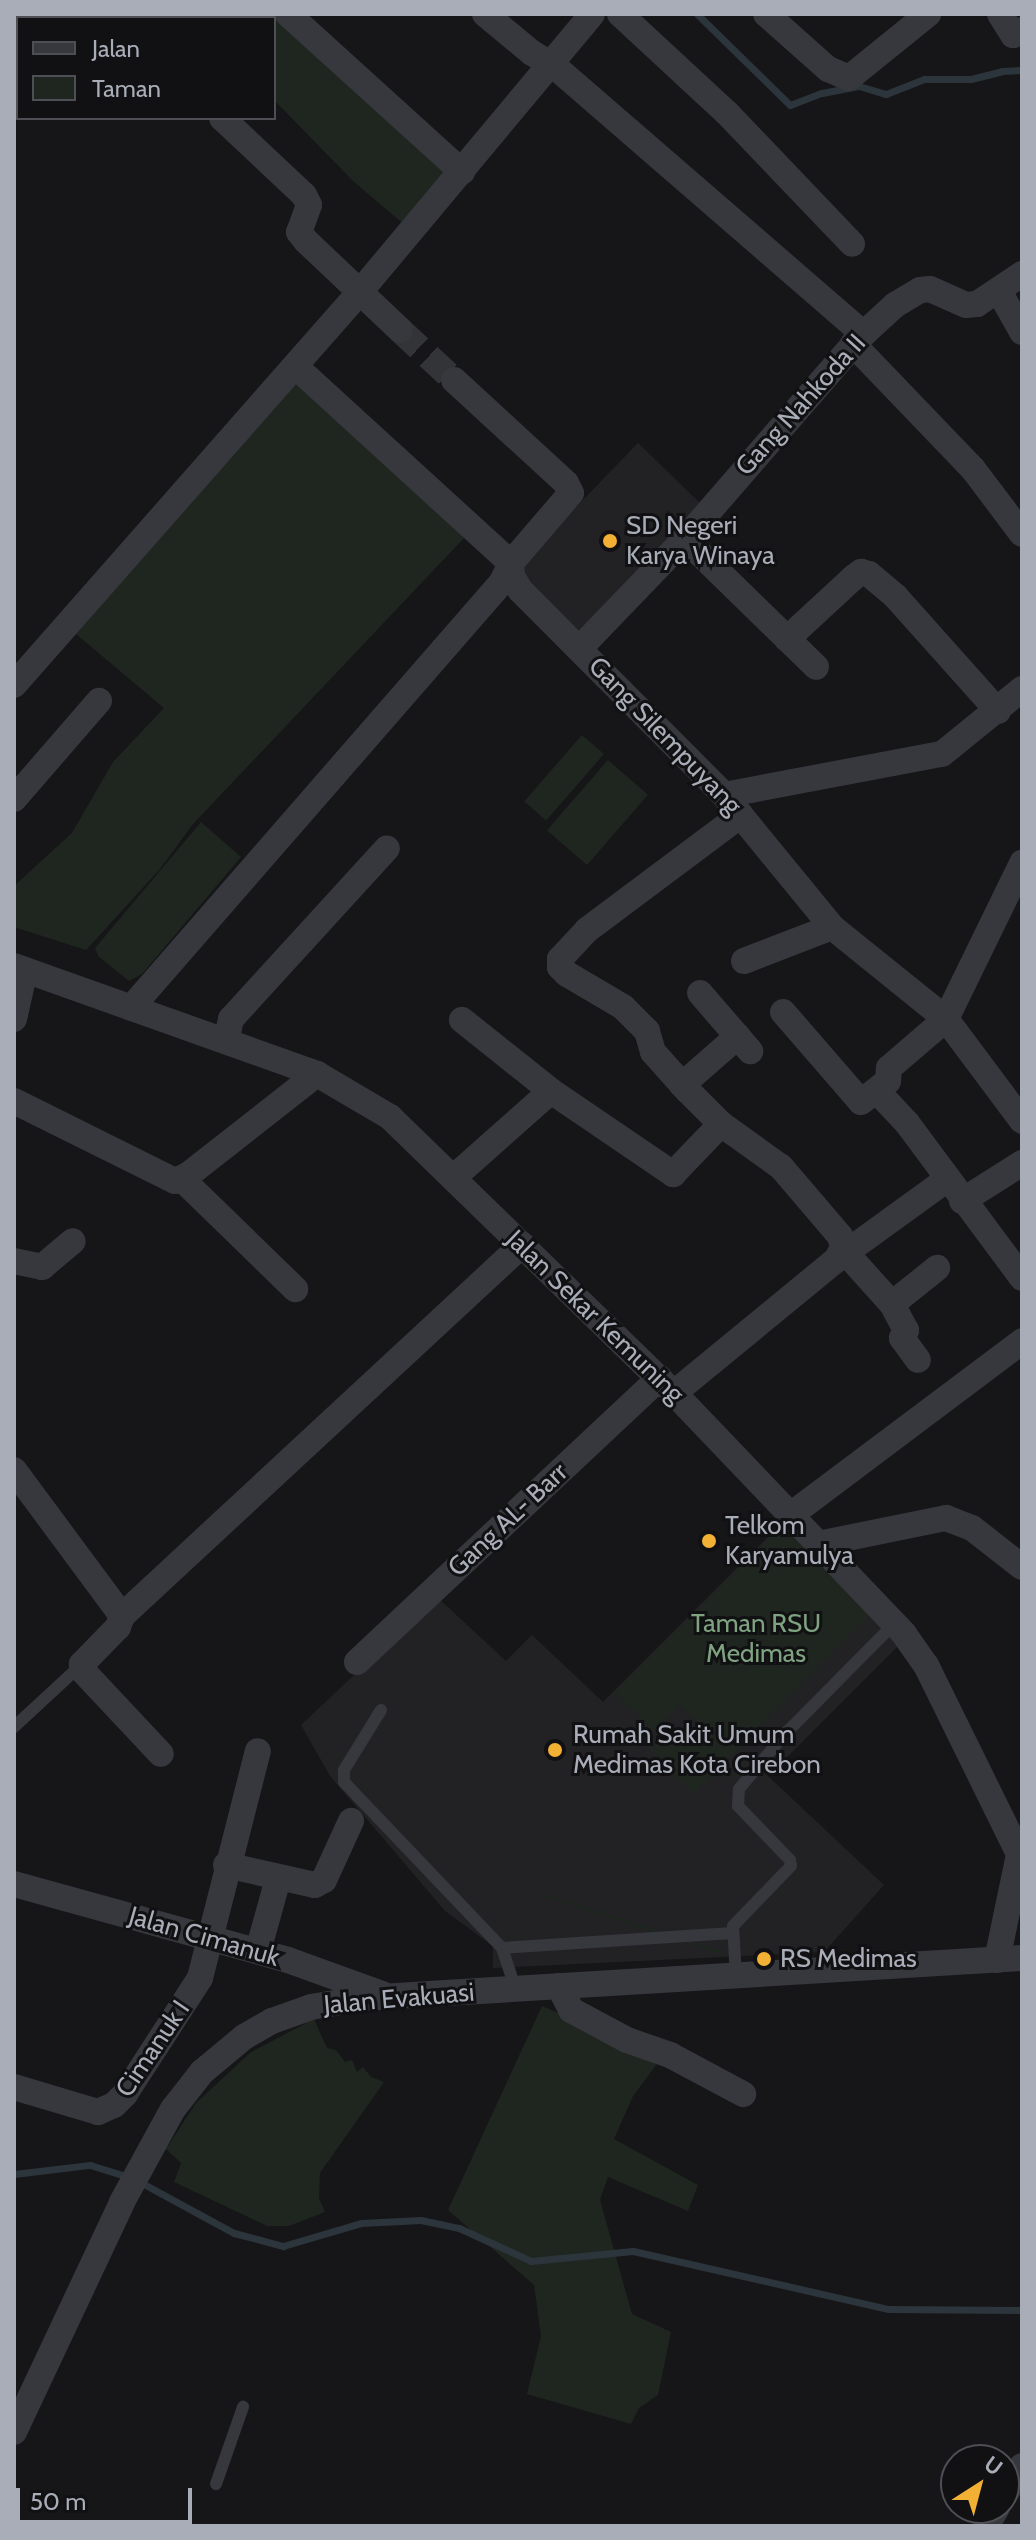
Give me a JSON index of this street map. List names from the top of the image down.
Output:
{
  "streets": {
    "street": [
      "Gang Nahkoda II",
      "Gang Silempuyang",
      "Jalan Sekar Kemuning",
      "Gang AL- Barr",
      "Jalan Cimanuk",
      "Jalan Evakuasi",
      "Cimanuk I"
    ]
  },
  "crossings": [
    ["Gang Nahkoda II", "Gang Silempuyang"],
    ["Jalan Sekar Kemuning", "Gang AL- Barr"],
    ["Jalan Sekar Kemuning", "Jalan Evakuasi"],
    ["Jalan Cimanuk", "Jalan Evakuasi"],
    ["Jalan Cimanuk", "Cimanuk I"]
  ],
  "parks": ["Taman RSU Medimas"],
  "places": [
    "SD Negeri Karya Winaya",
    "Telkom Karyamulya",
    "Rumah Sakit Umum Medimas Kota Cirebon",
    "RS Medimas"
  ],
  "legend": ["Jalan", "Taman"],
  "scale_bar": "50 m",
  "north": "top right"
}
